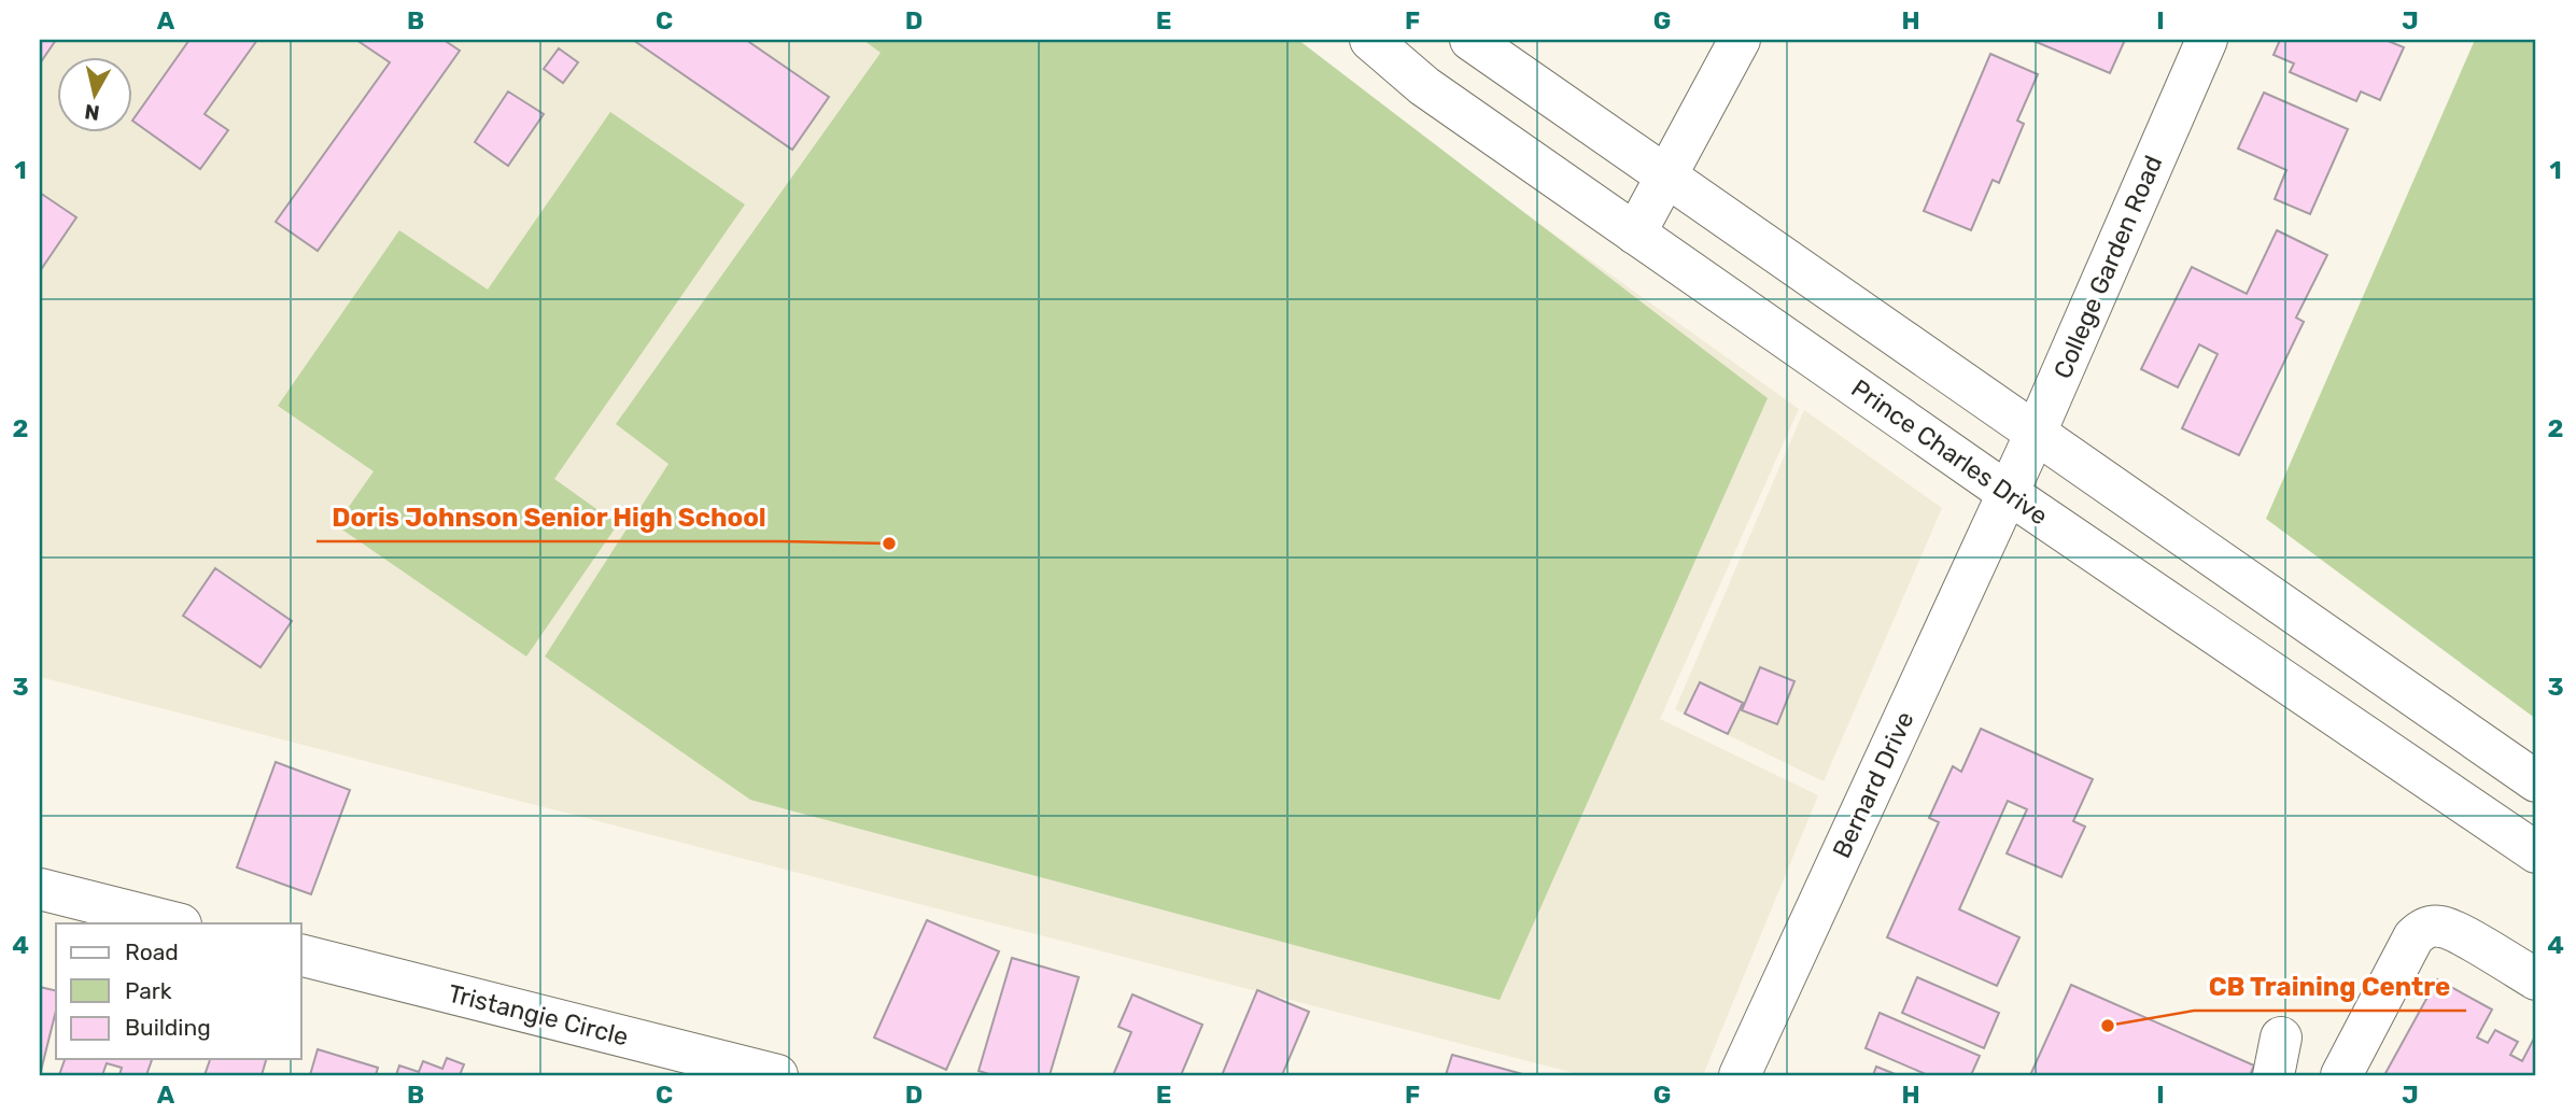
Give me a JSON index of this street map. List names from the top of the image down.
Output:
{
  "streets": {
    "main road": [
      "College Garden Road",
      "Prince Charles Drive",
      "Bernard Drive",
      "Tristangie Circle"
    ]
  },
  "crossings": [
    ["College Garden Road", "Prince Charles Drive"],
    ["College Garden Road", "Bernard Drive"],
    ["Prince Charles Drive", "Bernard Drive"]
  ],
  "places": ["Doris Johnson Senior High School", "CB Training Centre"],
  "legend": ["Road", "Park", "Building"],
  "north": "bottom",
  "grid": {
    "columns": [
      "A",
      "B",
      "C",
      "D",
      "E",
      "F",
      "G",
      "H",
      "I",
      "J"
    ],
    "rows": [
      "1",
      "2",
      "3",
      "4"
    ]
  }
}
